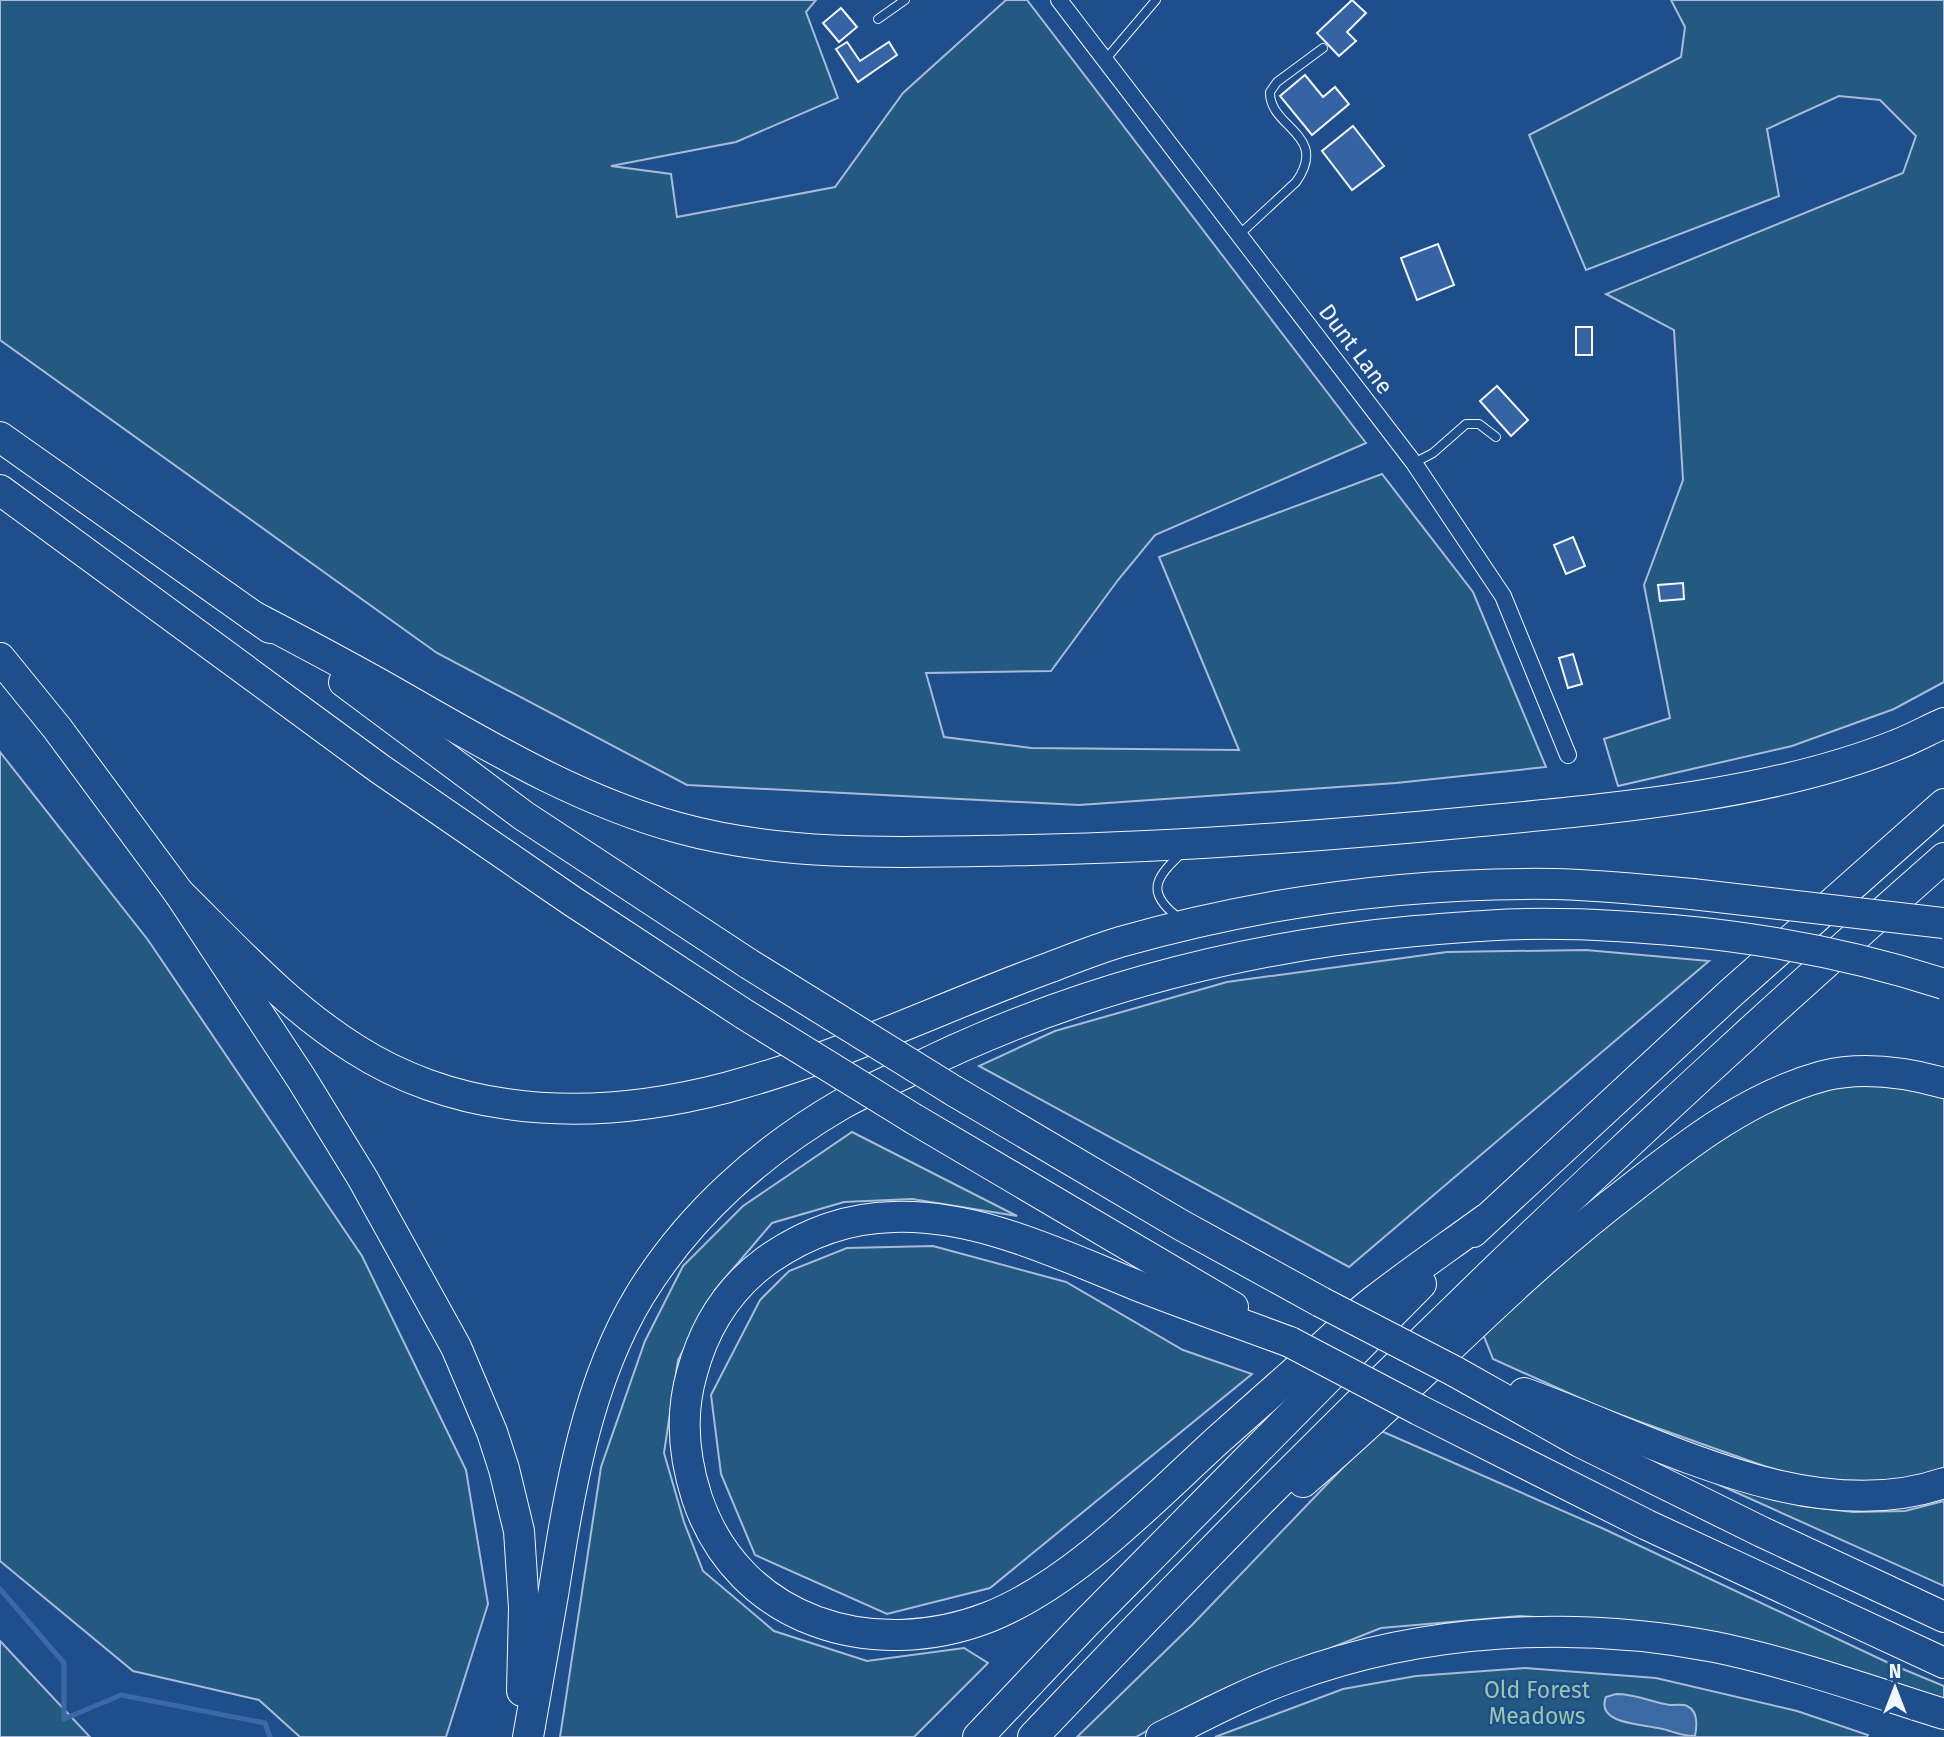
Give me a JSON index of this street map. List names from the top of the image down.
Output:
{
  "streets": {
    "street": ["Dunt Lane"]
  },
  "parks": ["Old Forest Meadows"],
  "north": "top"
}
